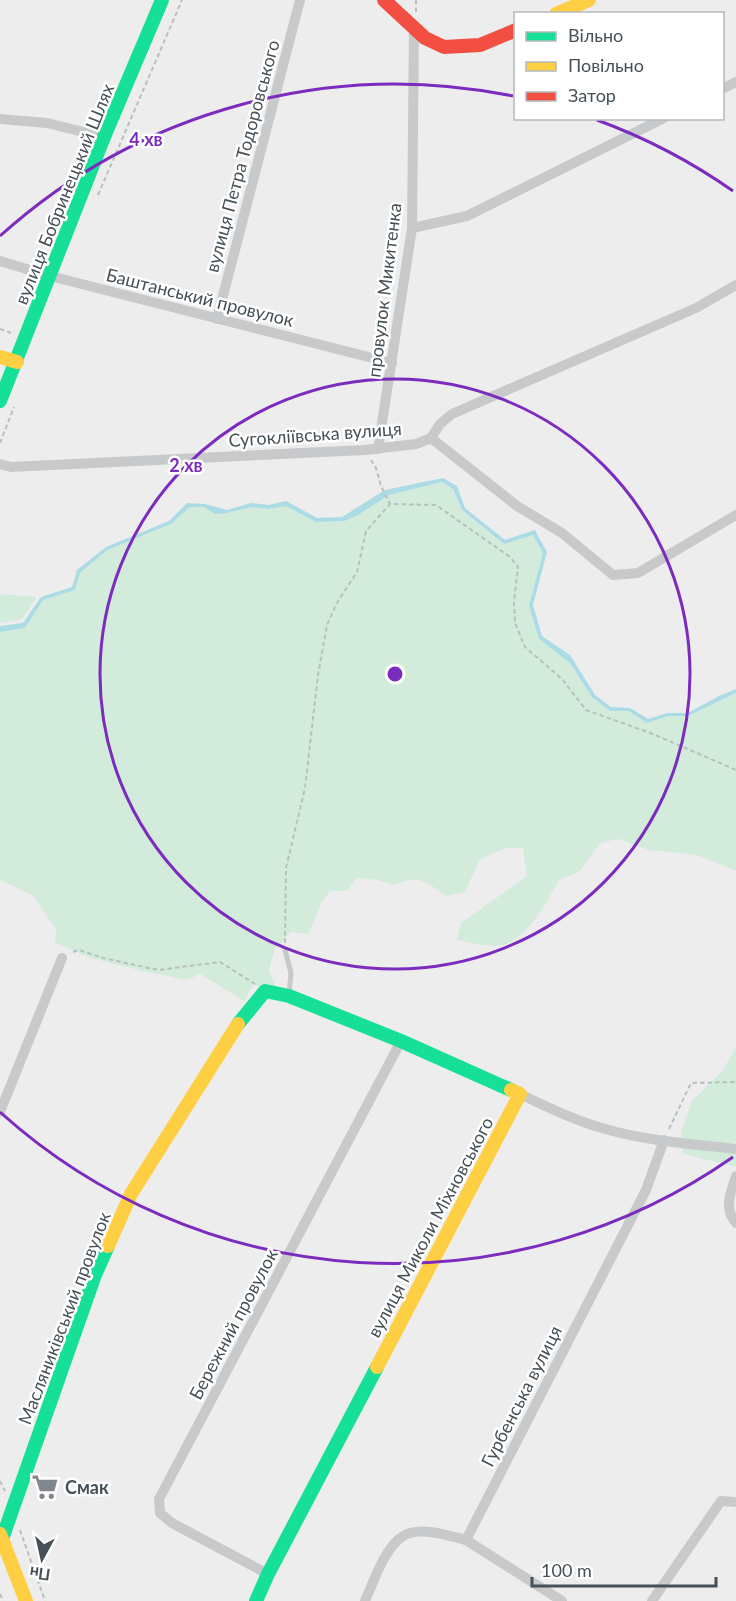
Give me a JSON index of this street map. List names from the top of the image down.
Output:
{
  "streets": {
    "street": [
      "вулиця Петра Тодоровського",
      "вулиця Бобринецький Шлях",
      "провулок Микитенка",
      "Баштанський провулок",
      "Сугокліївська вулиця",
      "вулиця Миколи Міхновського",
      "Масляниківський провулок",
      "Бережний провулок",
      "Гурбенська вулиця"
    ]
  },
  "crossings": [
    ["вулиця Петра Тодоровського", "Баштанський провулок"],
    ["вулиця Бобринецький Шлях", "Баштанський провулок"],
    ["провулок Микитенка", "Баштанський провулок"],
    ["провулок Микитенка", "Сугокліївська вулиця"],
    ["вулиця Миколи Міхновського", "Бережний провулок"]
  ],
  "places": {
    "supermarket": ["Смак"]
  },
  "legend": ["Вільно", "Повільно", "Затор"],
  "scale_bar": "100 m",
  "north": "bottom",
  "rings": ["4 хв", "2 хв"]
}
